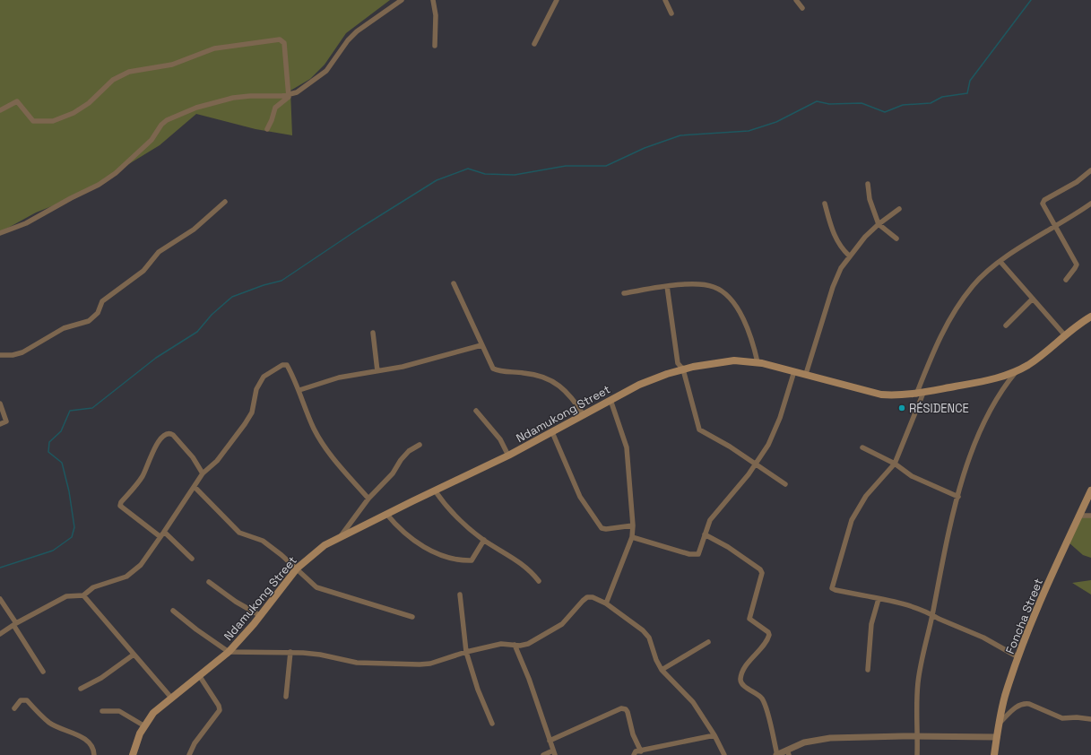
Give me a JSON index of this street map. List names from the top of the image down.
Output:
{
  "streets": {
    "main road": ["Ndamukong Street", "Foncha Street"]
  },
  "places": ["RÉSIDENCE"]
}
